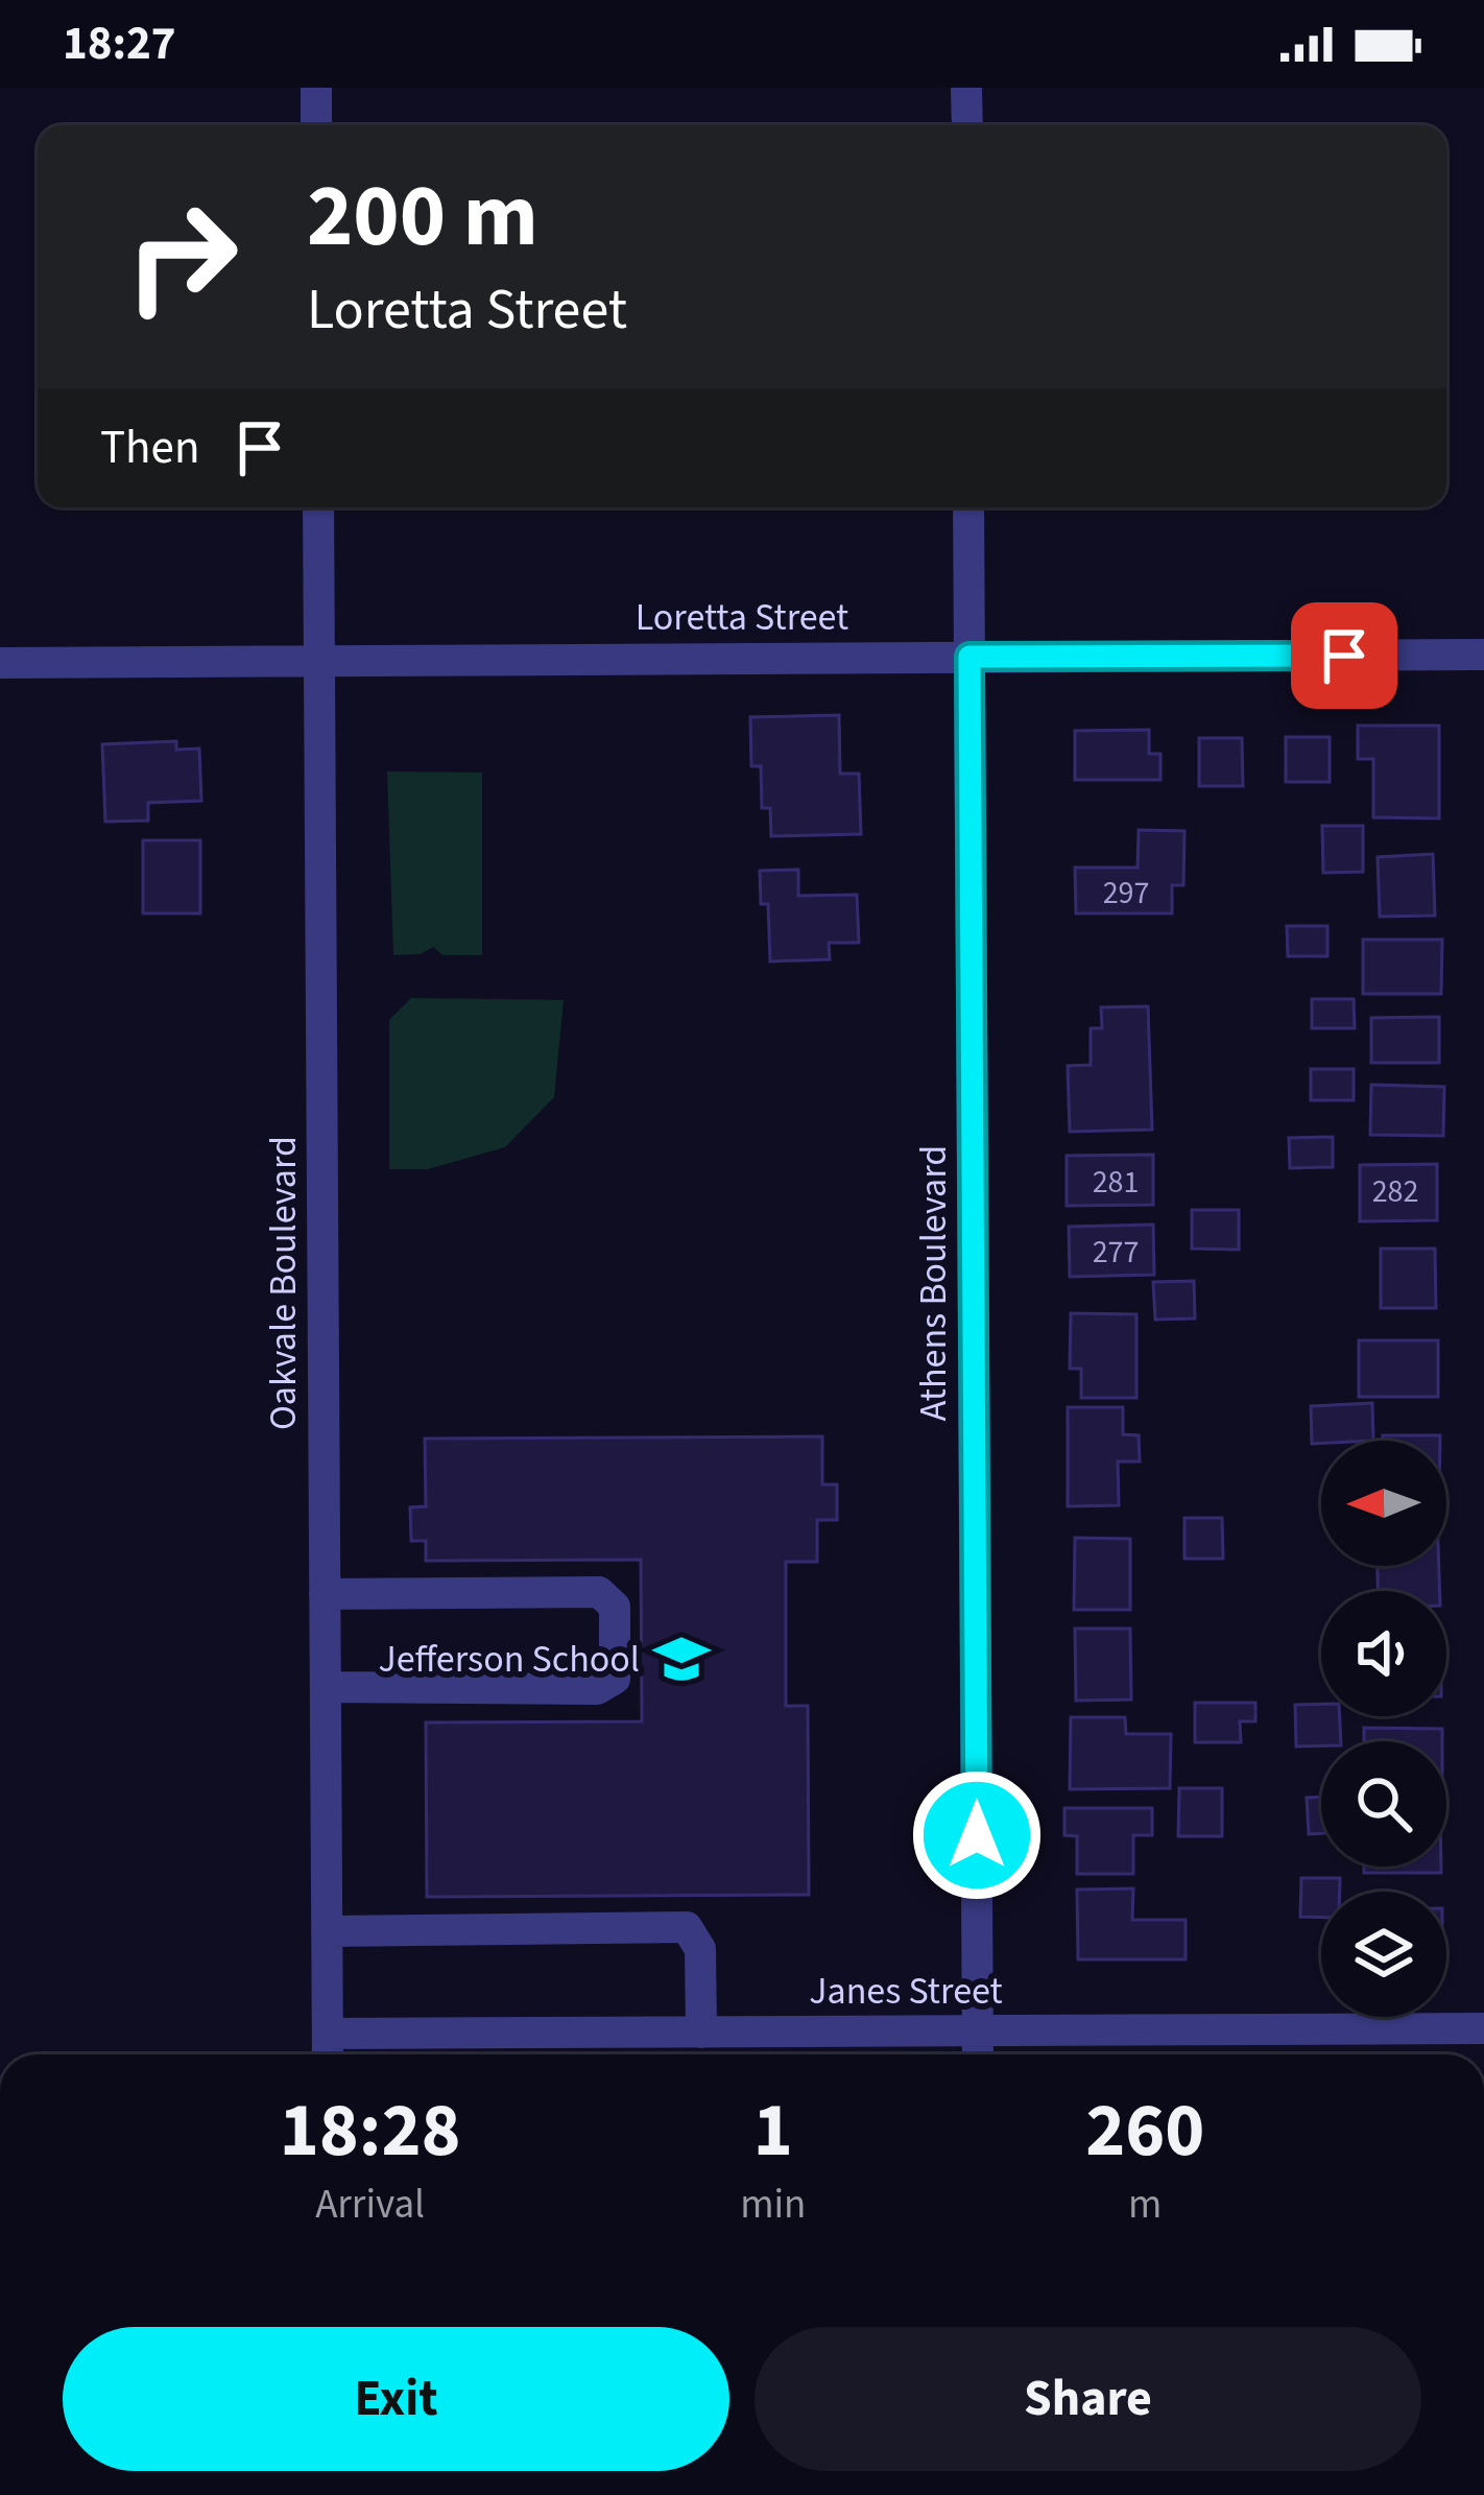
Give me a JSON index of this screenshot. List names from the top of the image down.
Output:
{
  "streets": {
    "street": [
      "Loretta Street",
      "Oakvale Boulevard",
      "Athens Boulevard",
      "Janes Street"
    ]
  },
  "crossings": [
    ["Loretta Street", "Oakvale Boulevard"],
    ["Loretta Street", "Athens Boulevard"],
    ["Oakvale Boulevard", "Janes Street"],
    ["Athens Boulevard", "Janes Street"]
  ],
  "places": {
    "school or university": ["Jefferson School"]
  },
  "house_numbers": [
    "297",
    "281",
    "282",
    "277"
  ],
  "north": "left",
  "page": {
    "status": "18:27",
    "turn": ["200 m", "Loretta Street"],
    "then": "Then",
    "eta": [
      "18:28",
      "Arrival",
      "1",
      "min",
      "260",
      "m"
    ],
    "buttons": ["Exit", "Share"]
  }
}
